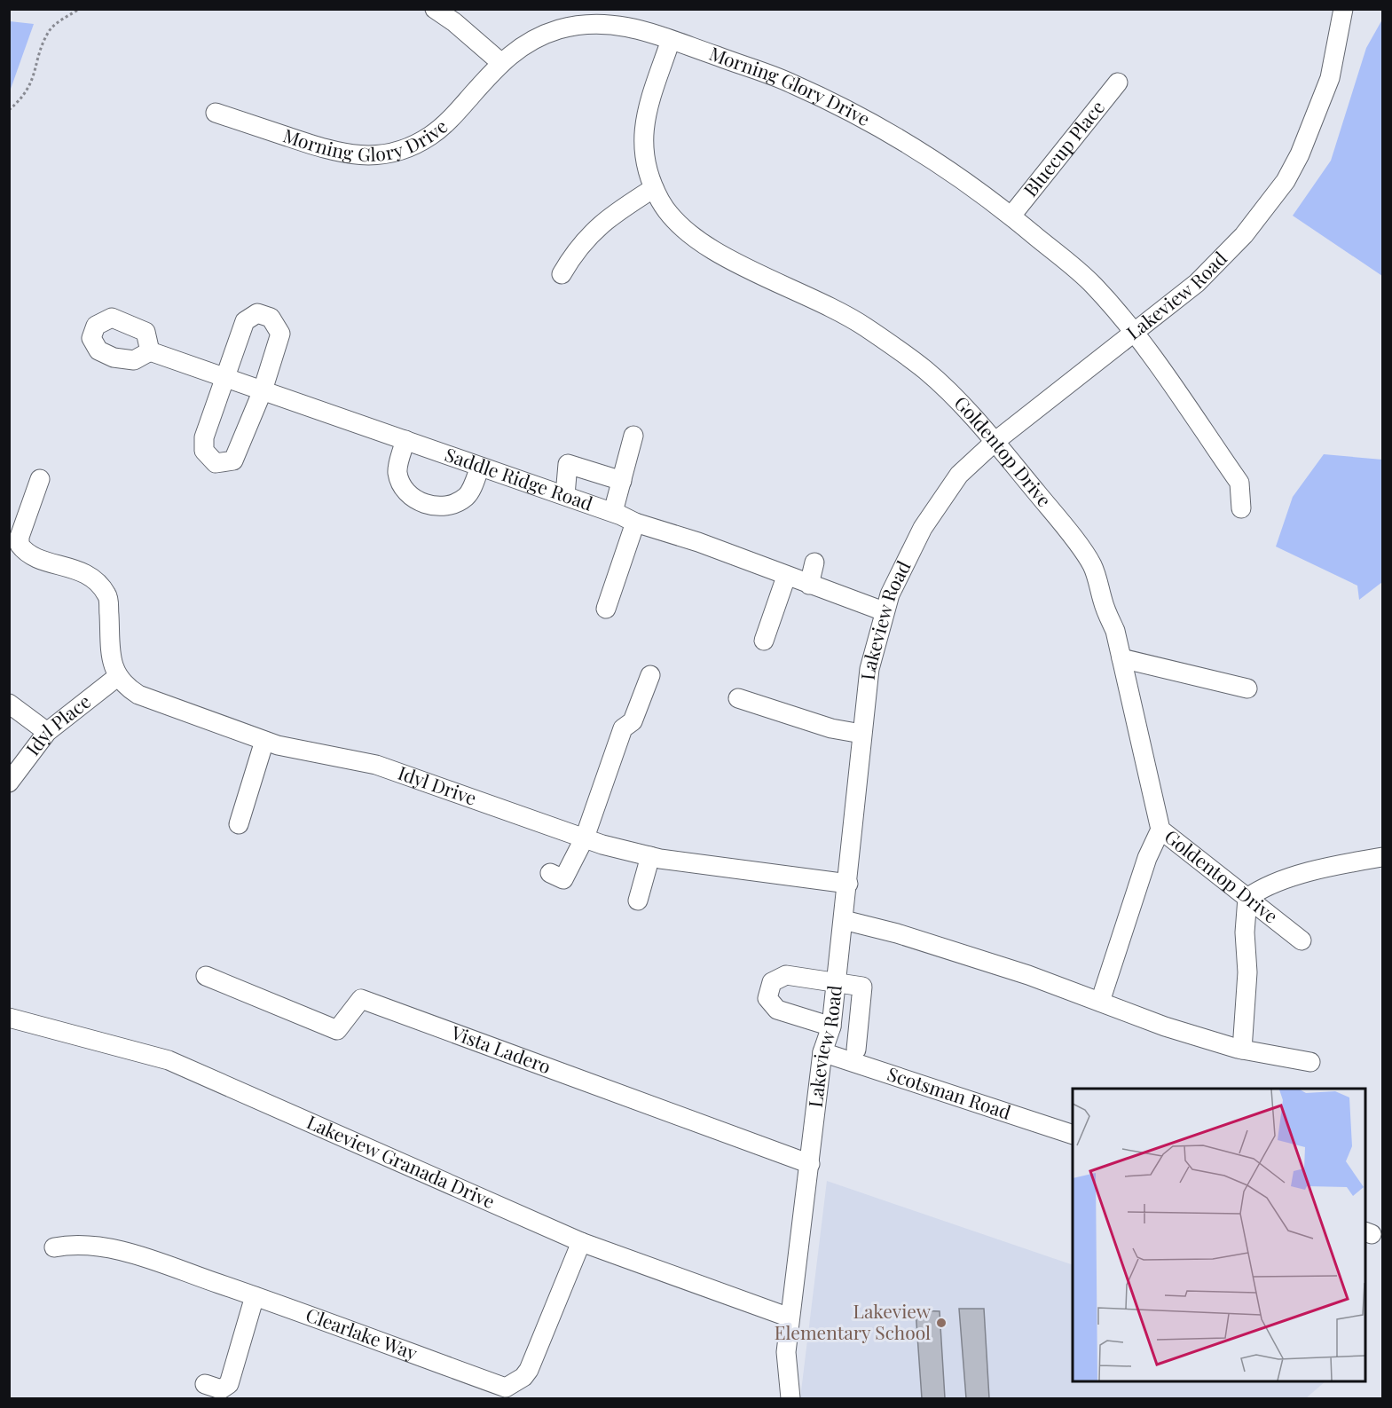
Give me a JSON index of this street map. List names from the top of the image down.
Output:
{
  "streets": {
    "street": [
      "Morning Glory Drive",
      "Bluecup Place",
      "Lakeview Road",
      "Goldentop Drive",
      "Saddle Ridge Road",
      "Idyl Place",
      "Idyl Drive",
      "Vista Ladero",
      "Scotsman Road",
      "Lakeview Granada Drive",
      "Clearlake Way"
    ]
  },
  "crossings": [
    ["Morning Glory Drive", "Bluecup Place"],
    ["Morning Glory Drive", "Lakeview Road"],
    ["Morning Glory Drive", "Goldentop Drive"],
    ["Lakeview Road", "Goldentop Drive"],
    ["Lakeview Road", "Saddle Ridge Road"],
    ["Lakeview Road", "Idyl Drive"],
    ["Lakeview Road", "Vista Ladero"],
    ["Lakeview Road", "Scotsman Road"],
    ["Lakeview Road", "Lakeview Granada Drive"],
    ["Idyl Place", "Idyl Drive"],
    ["Lakeview Granada Drive", "Clearlake Way"]
  ],
  "places": ["Lakeview Elementary School"]
}
